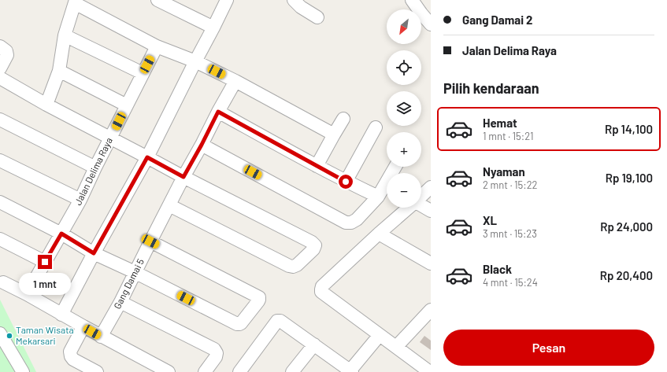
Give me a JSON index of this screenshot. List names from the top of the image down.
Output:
{
  "streets": {
    "street": ["Jalan Delima Raya", "Gang Damai 5"]
  },
  "places": ["Taman Wisata Mekarsari"],
  "north": "bottom left",
  "page": {
    "banner": ["Gang Damai 2", "Jalan Delima Raya"],
    "map_buttons": ["+", "−"],
    "heading": "Pilih kendaraan",
    "list": [
      {
        "name": "Hemat",
        "note": "1 mnt · 15:21",
        "value": "Rp 14,100"
      },
      {
        "name": "Nyaman",
        "note": "2 mnt · 15:22",
        "value": "Rp 19,100"
      },
      {
        "name": "XL",
        "note": "3 mnt · 15:23",
        "value": "Rp 24,000"
      },
      {
        "name": "Black",
        "note": "4 mnt · 15:24",
        "value": "Rp 20,400"
      }
    ],
    "bubble": "1 mnt",
    "buttons": "Pesan"
  }
}
